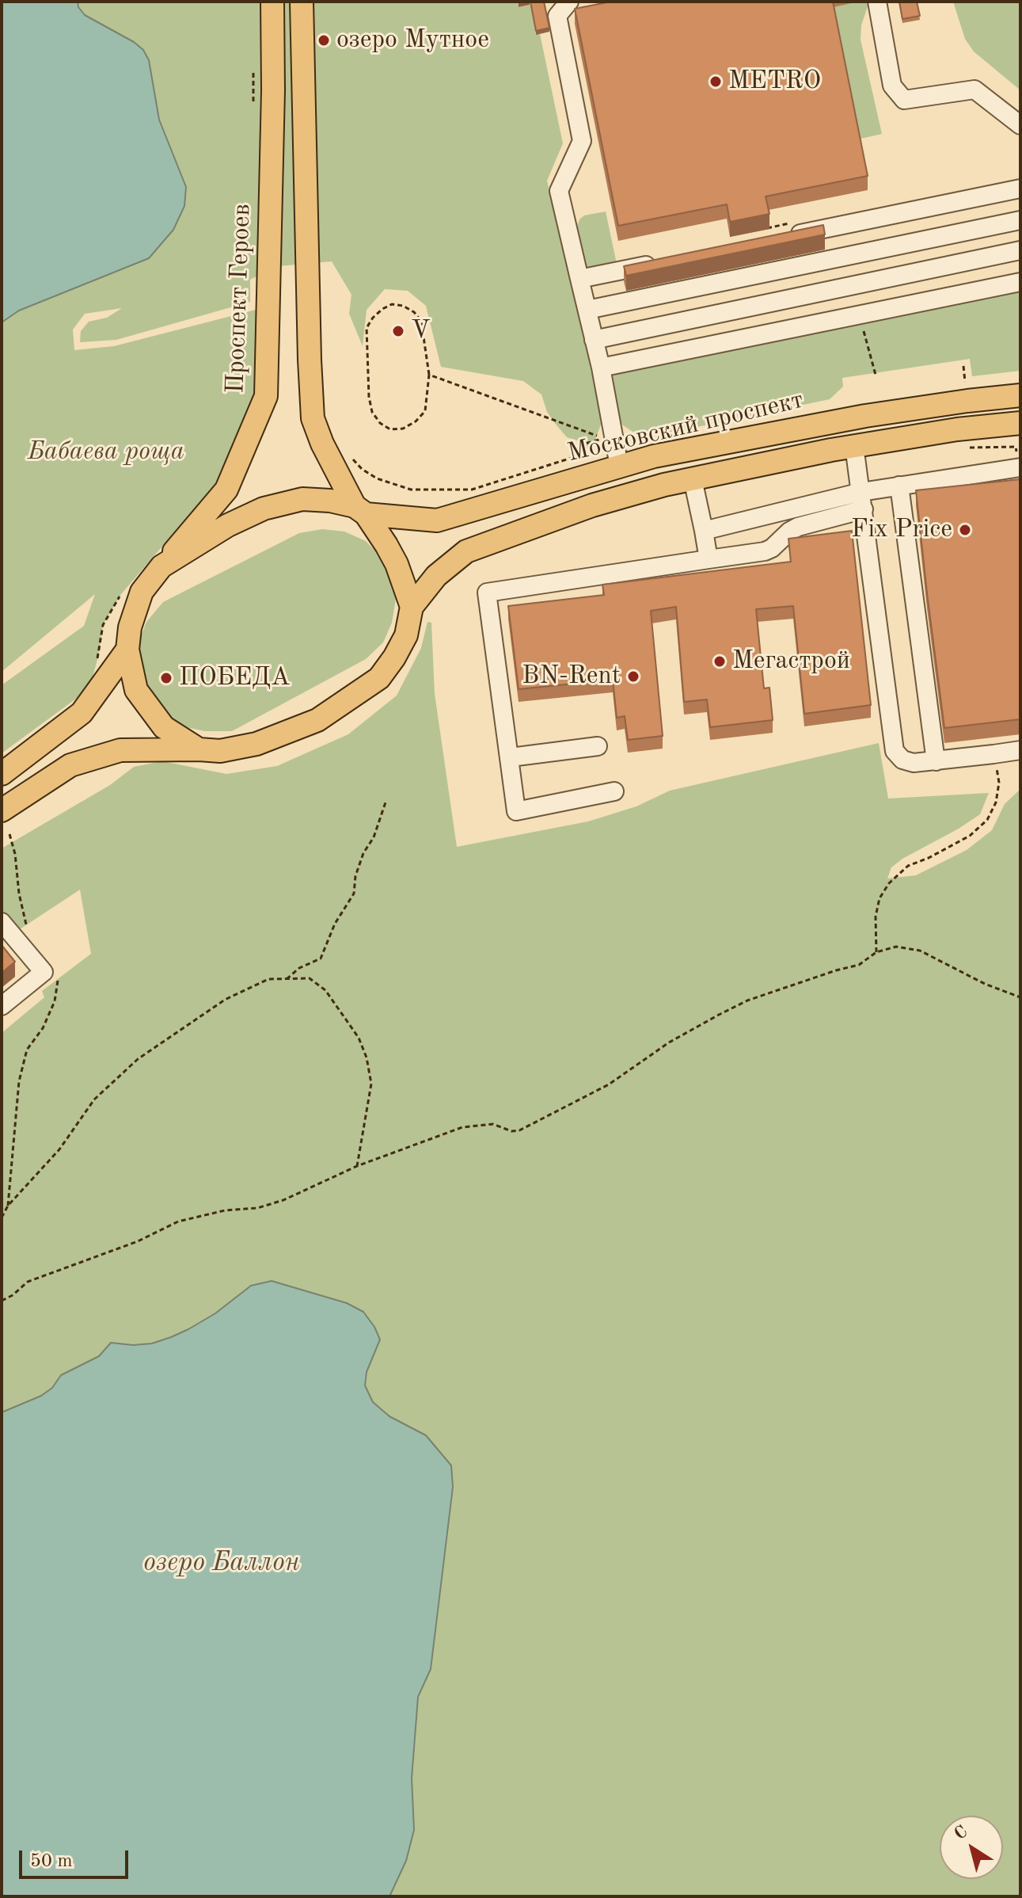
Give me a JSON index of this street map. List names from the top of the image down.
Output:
{
  "streets": {
    "main road": ["Проспект Героев", "Московский проспект"]
  },
  "crossings": [
    ["Проспект Героев", "Московский проспект"]
  ],
  "water": ["озеро Баллон"],
  "parks": ["Бабаева роща"],
  "places": [
    "озеро Мутное",
    "METRO",
    "V",
    "Fix Price",
    "Мегастрой",
    "BN-Rent",
    "ПОБЕДА"
  ],
  "scale_bar": "50 m",
  "north": "top left"
}
